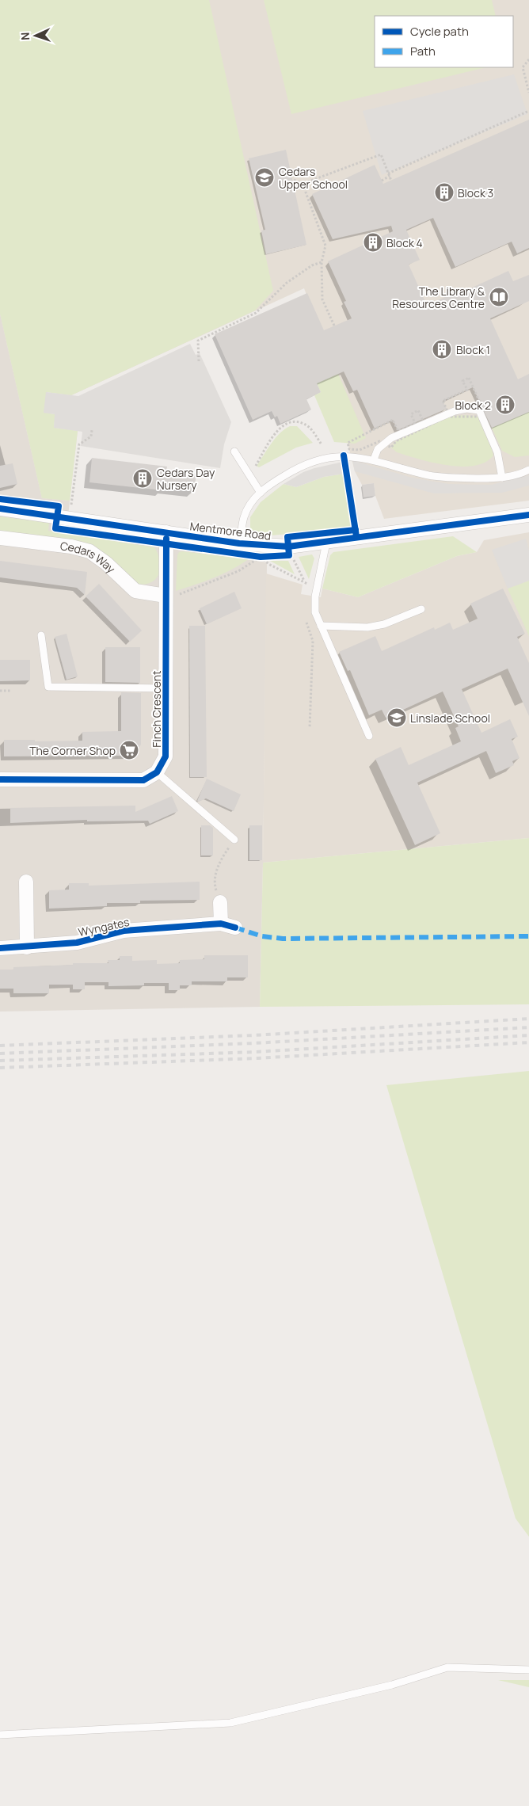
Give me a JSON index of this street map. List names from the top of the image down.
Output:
{
  "streets": {
    "street": [
      "Mentmore Road",
      "Cedars Way",
      "Finch Crescent",
      "Wyngates"
    ]
  },
  "crossings": [
    ["Mentmore Road", "Finch Crescent"],
    ["Cedars Way", "Finch Crescent"]
  ],
  "places": {
    "school or university": ["Cedars Upper School", "Linslade School"],
    "building": [
      "Block 3",
      "Block 4",
      "Block 1",
      "Block 2",
      "Cedars Day Nursery"
    ],
    "library": ["The Library & Resources Centre"],
    "supermarket": ["The Corner Shop"]
  },
  "legend": ["Cycle path", "Path"],
  "north": "left"
}
